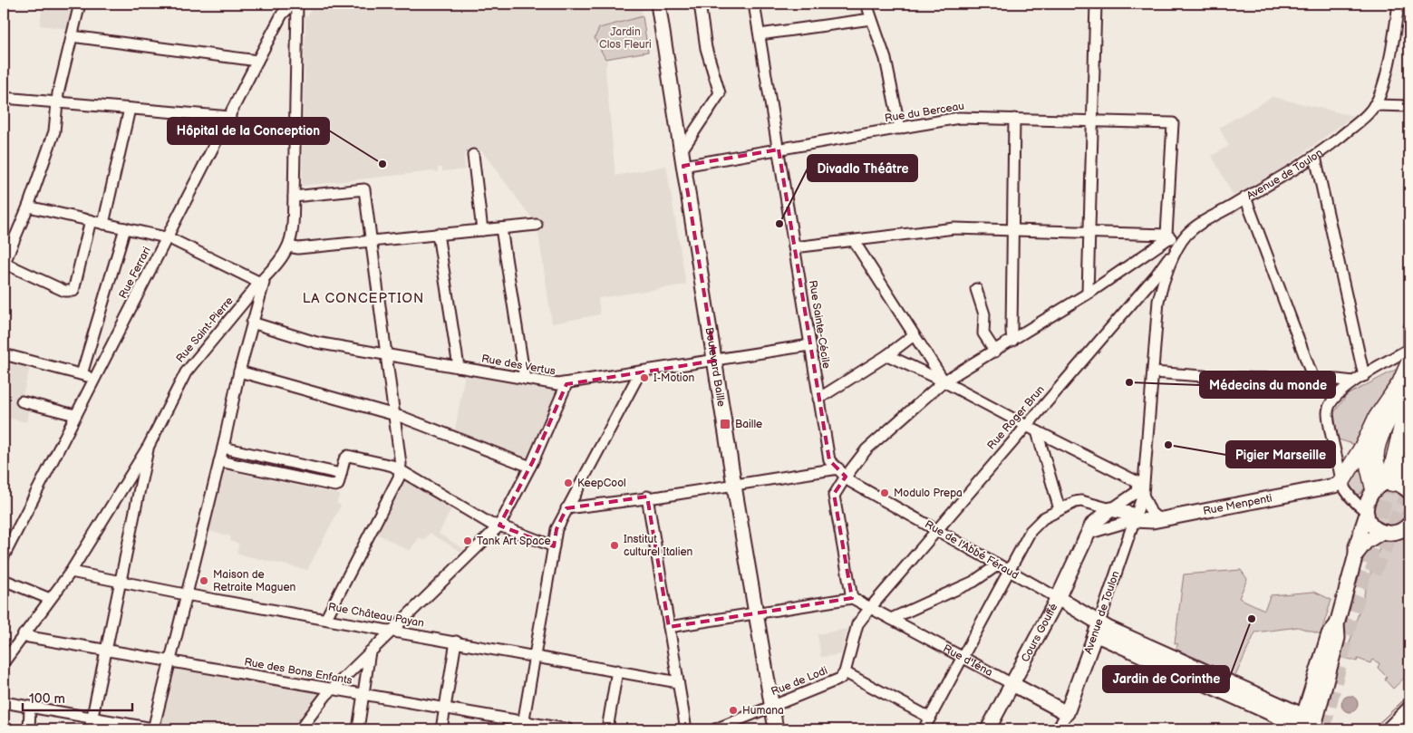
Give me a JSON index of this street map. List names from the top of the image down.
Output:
{
  "streets": {
    "main road": [
      "Avenue de Toulon",
      "Boulevard Baille",
      "Rue Menpenti",
      "Rue de l'Abbé Féraud",
      "Cours Gouffé",
      "Rue d'Iéna"
    ],
    "street": [
      "Rue du Berceau",
      "Rue Ferrari",
      "Rue Sainte-Cécile",
      "Rue Saint-Pierre",
      "Rue des Vertus",
      "Rue Roger Brun",
      "Rue Château Payan",
      "Rue des Bons Enfants",
      "Rue de Lodi"
    ]
  },
  "crossings": [
    ["Rue du Berceau", "Rue Sainte-Cécile"],
    ["Rue du Berceau", "Boulevard Baille"],
    ["Avenue de Toulon", "Rue Roger Brun"],
    ["Avenue de Toulon", "Rue Menpenti"],
    ["Avenue de Toulon", "Rue de l'Abbé Féraud"],
    ["Avenue de Toulon", "Rue d'Iéna"],
    ["Rue Sainte-Cécile", "Rue des Vertus"],
    ["Rue Sainte-Cécile", "Rue de l'Abbé Féraud"],
    ["Rue Saint-Pierre", "Rue Château Payan"],
    ["Rue Saint-Pierre", "Rue des Bons Enfants"],
    ["Rue des Vertus", "Boulevard Baille"],
    ["Boulevard Baille", "Rue de Lodi"],
    ["Rue Roger Brun", "Rue de l'Abbé Féraud"],
    ["Rue Roger Brun", "Rue d'Iéna"],
    ["Rue Roger Brun", "Rue de Lodi"],
    ["Rue de l'Abbé Féraud", "Cours Gouffé"],
    ["Cours Gouffé", "Rue d'Iéna"],
    ["Rue d'Iéna", "Rue de Lodi"]
  ],
  "districts": ["LA CONCEPTION"],
  "parks": ["Jardin Clos Fleuri"],
  "places": {
    "other": [
      "Hôpital de la Conception",
      "Divadlo Théâtre",
      "I-Motion",
      "Médecins du monde",
      "Pigier Marseille",
      "KeepCool",
      "Modulo Prepa",
      "Tank Art Space",
      "Institut culturel Italien",
      "Maison de Retraite Maguen",
      "Jardin de Corinthe",
      "Humana"
    ],
    "transit": ["Baille"]
  },
  "scale_bar": "100 m"
}
